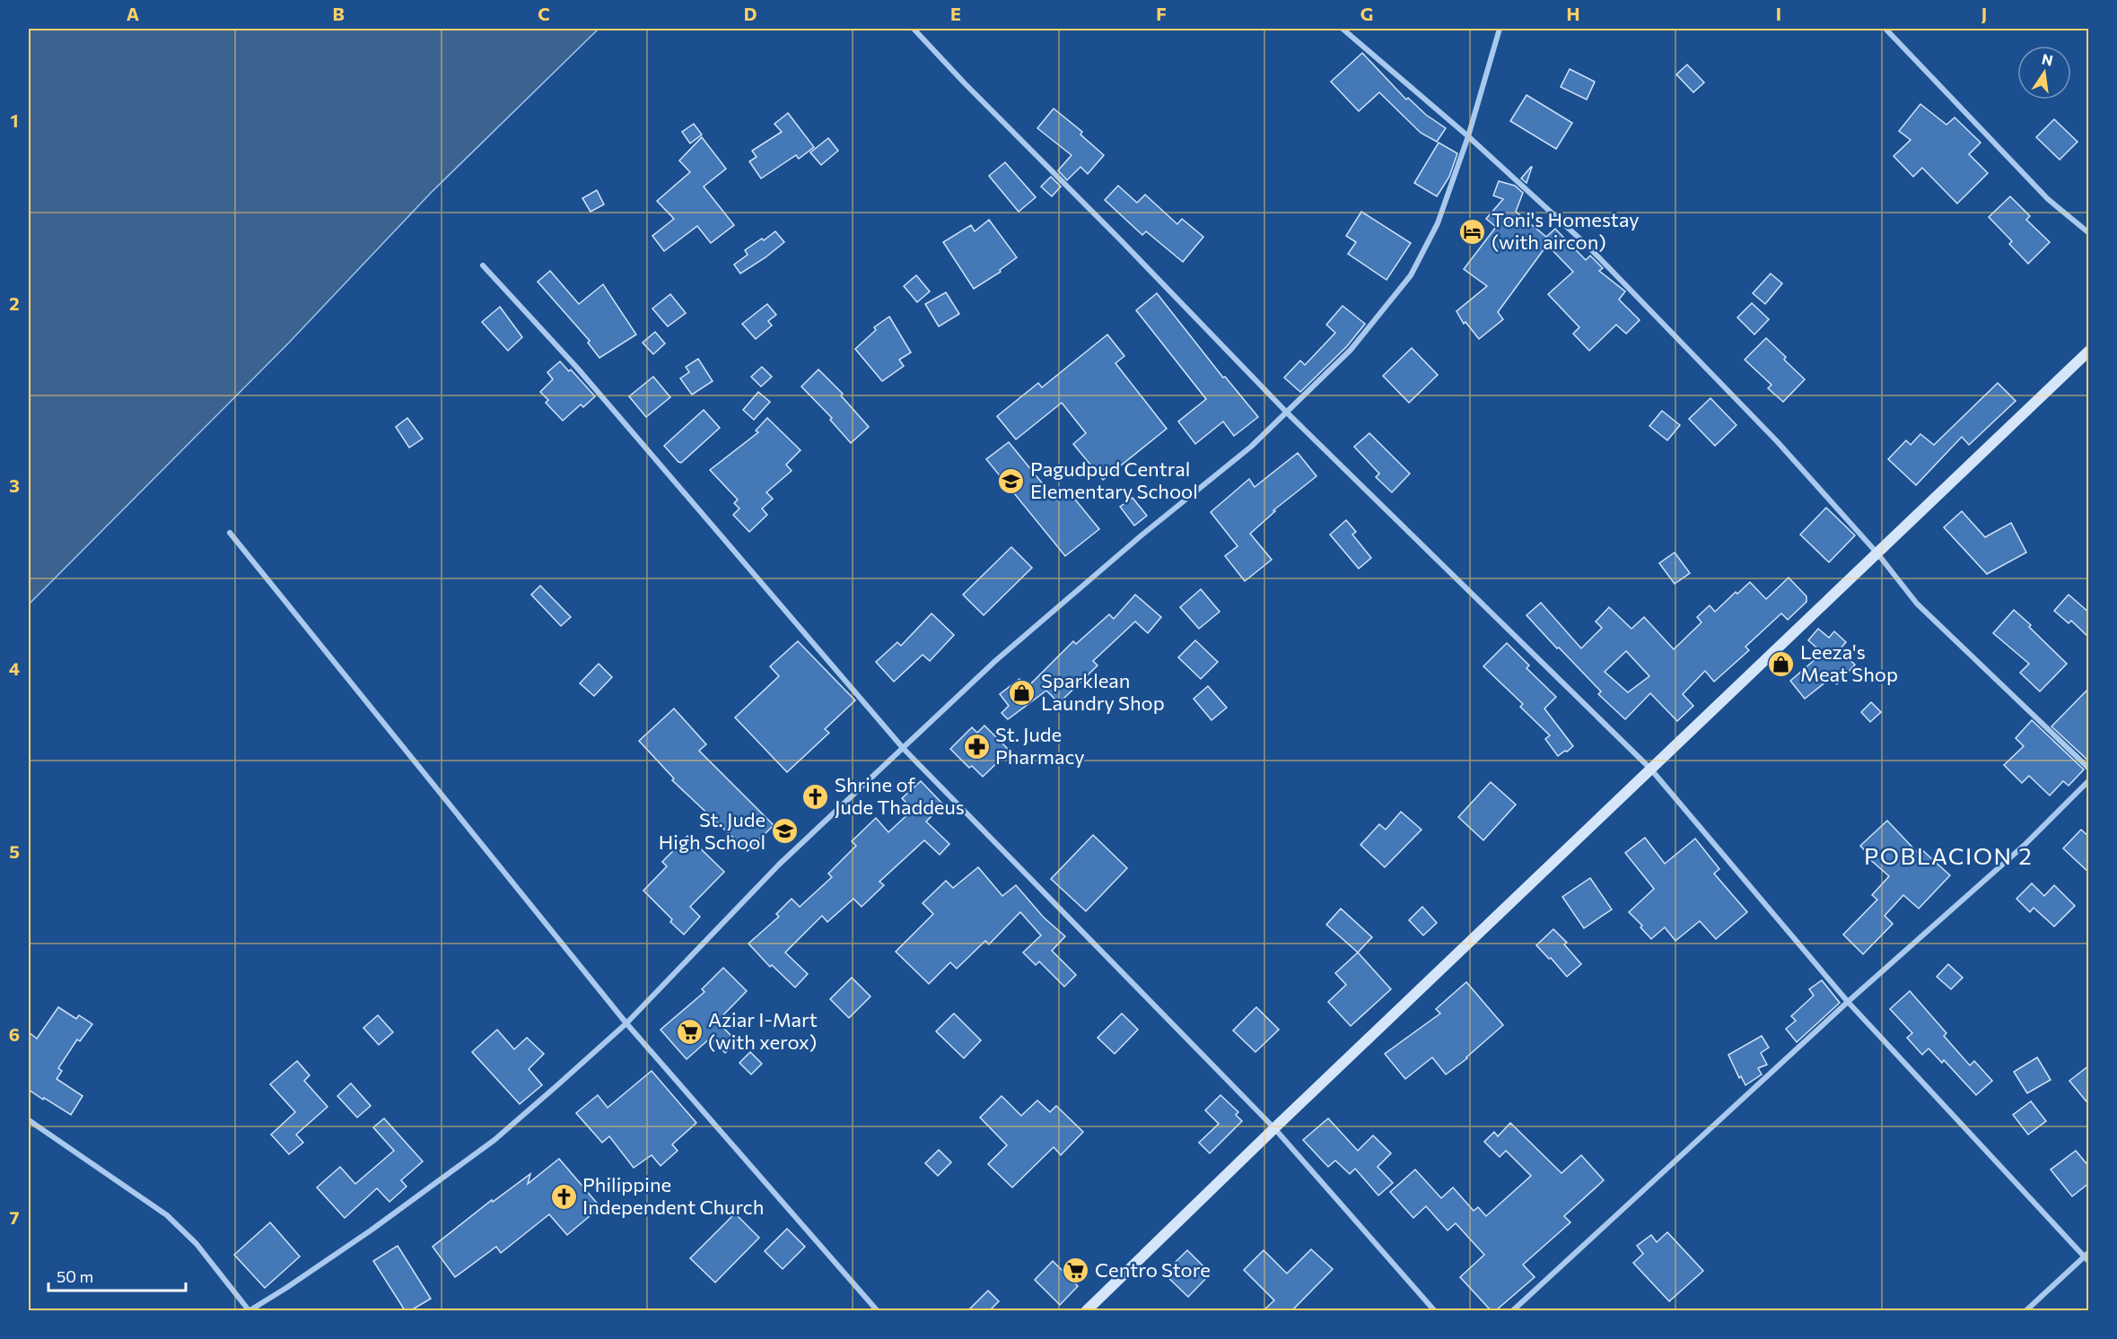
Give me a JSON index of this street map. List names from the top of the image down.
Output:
{
  "districts": ["POBLACION 2"],
  "places": {
    "hotel": ["Toni's Homestay (with aircon)"],
    "school or university": ["Pagudpud Central Elementary School", "St. Jude High School"],
    "shop": ["Leeza's Meat Shop", "Sparklean Laundry Shop"],
    "pharmacy": ["St. Jude Pharmacy"],
    "church": ["Shrine of Jude Thaddeus", "Philippine Independent Church"],
    "supermarket": ["Aziar I-Mart (with xerox)", "Centro Store"]
  },
  "scale_bar": "50 m",
  "north": "top",
  "grid": {
    "columns": [
      "A",
      "B",
      "C",
      "D",
      "E",
      "F",
      "G",
      "H",
      "I",
      "J"
    ],
    "rows": [
      "1",
      "2",
      "3",
      "4",
      "5",
      "6",
      "7"
    ]
  }
}
